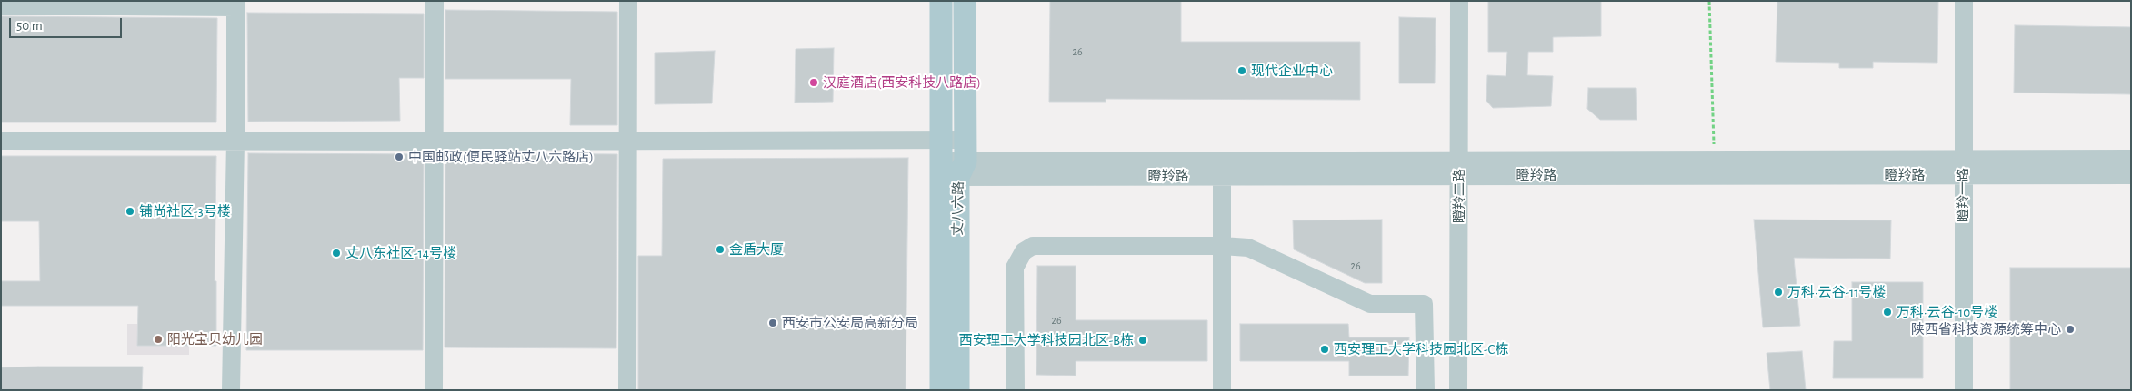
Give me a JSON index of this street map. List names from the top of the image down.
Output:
{
  "streets": {
    "main road": ["丈八六路"],
    "street": ["瞪羚路", "瞪羚一路", "瞪羚二路"]
  },
  "crossings": [
    ["瞪羚路", "瞪羚一路"],
    ["瞪羚路", "瞪羚二路"],
    ["瞪羚路", "丈八六路"]
  ],
  "places": [
    "现代企业中心",
    "汉庭酒店(西安科技八路店)",
    "中国邮政(便民驿站丈八六路店)",
    "铺尚社区-3号楼",
    "金盾大厦",
    "丈八东社区-14号楼",
    "万科·云谷-11号楼",
    "万科·云谷-10号楼",
    "西安市公安局高新分局",
    "陕西省科技资源统筹中心",
    "阳光宝贝幼儿园",
    "西安理工大学科技园北区-B栋",
    "西安理工大学科技园北区-C栋"
  ],
  "house_numbers": ["26", "26", "26"],
  "scale_bar": "50 m"
}
